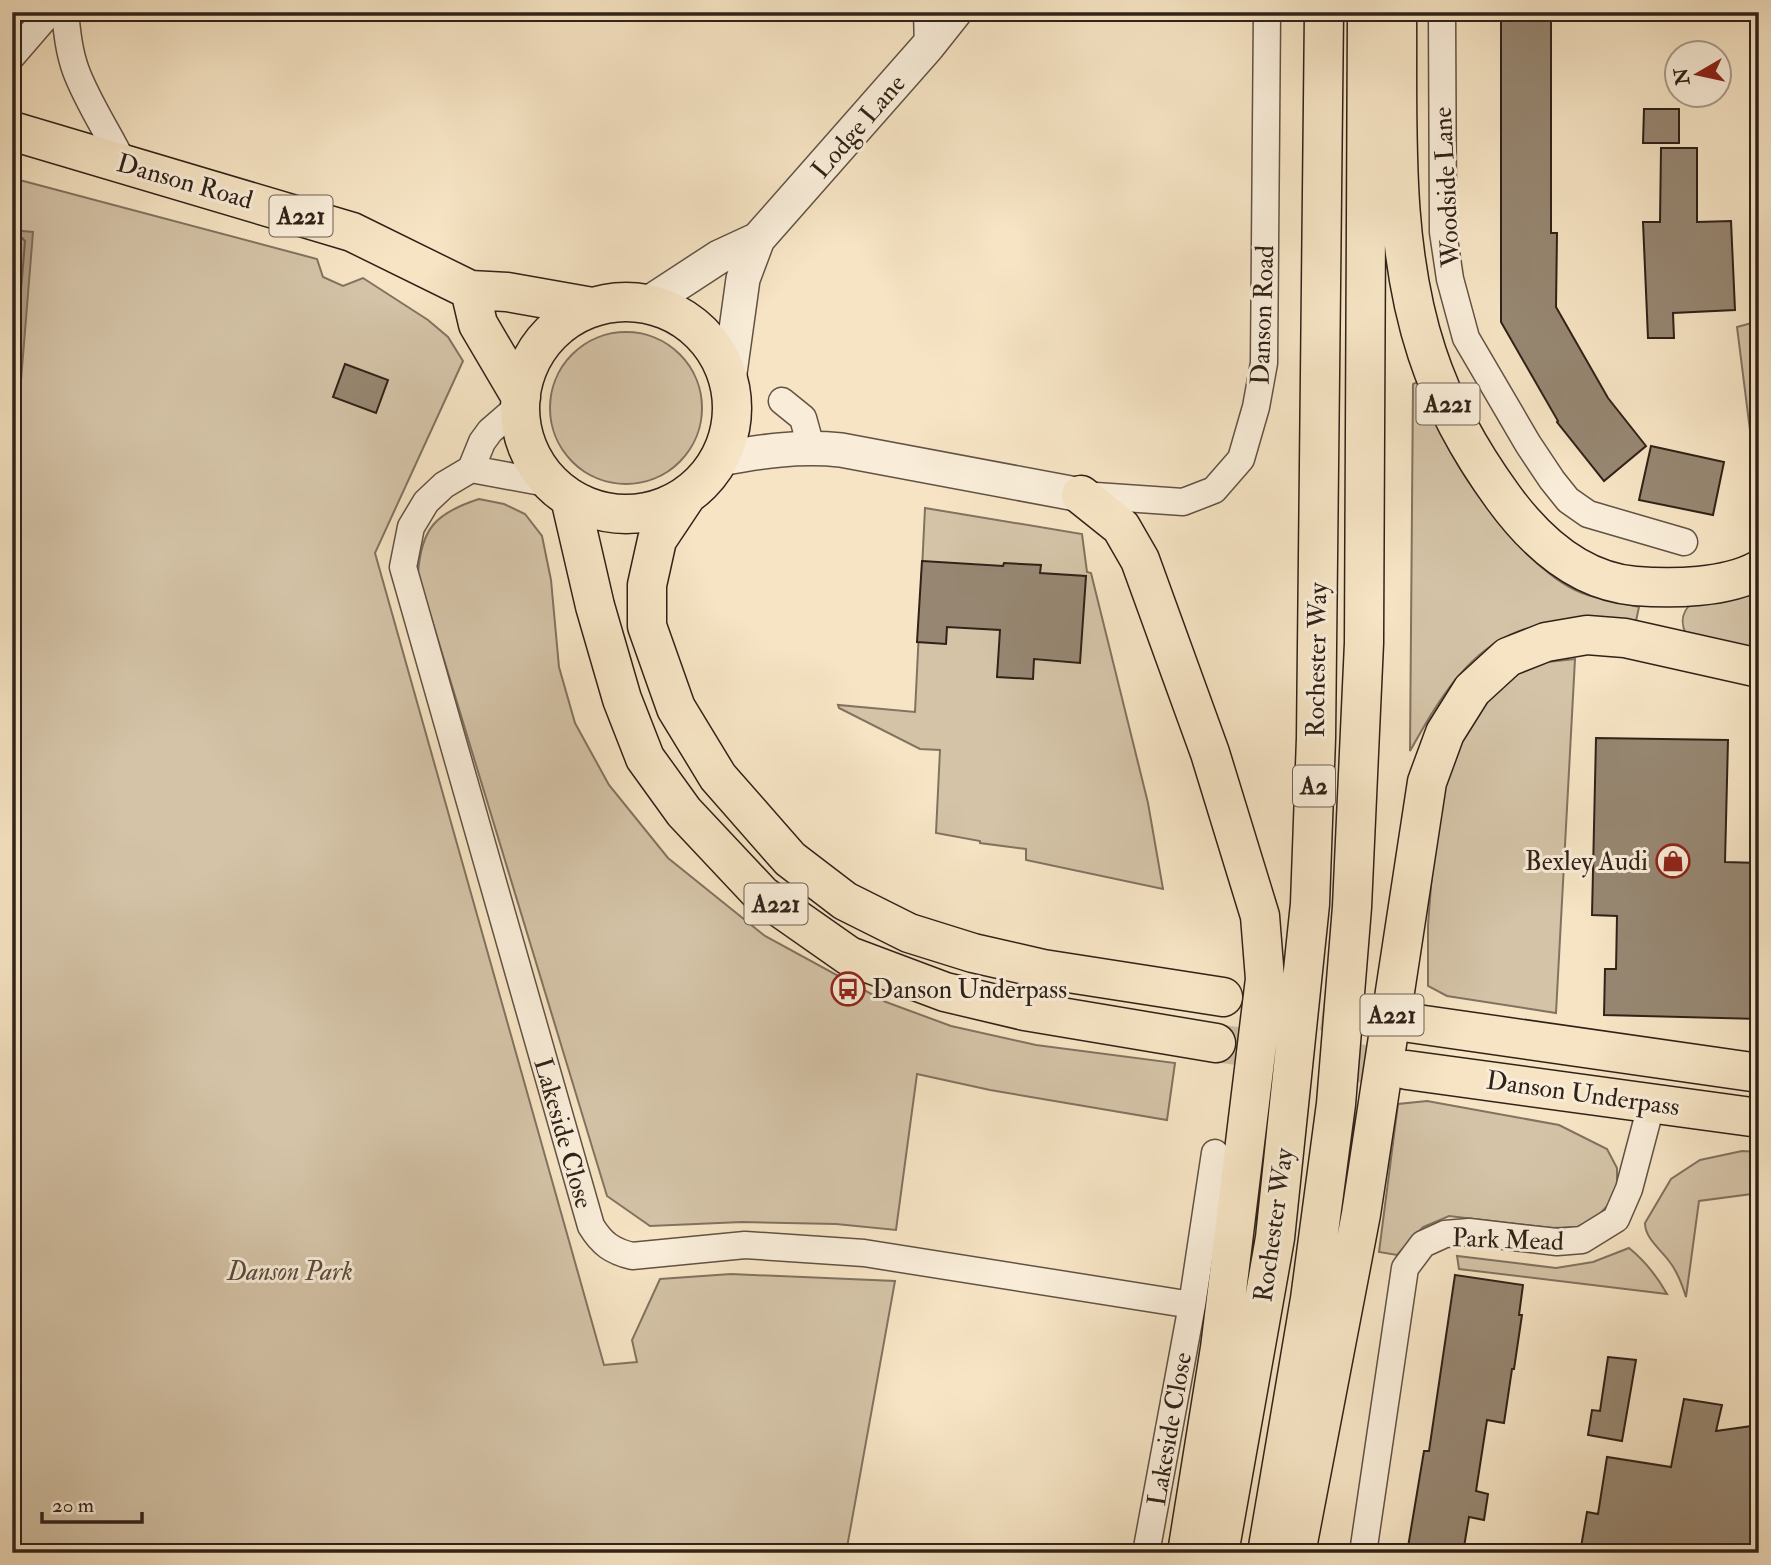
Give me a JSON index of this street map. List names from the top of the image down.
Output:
{
  "streets": {
    "main road": [
      "Danson Road",
      "A221",
      "Rochester Way",
      "A2",
      "Danson Underpass"
    ],
    "street": [
      "Lodge Lane",
      "Woodside Lane",
      "Lakeside Close",
      "Park Mead"
    ]
  },
  "crossings": [
    ["Lodge Lane", "Danson Road"],
    ["Lodge Lane", "A221"],
    ["Danson Road", "A221"],
    ["Danson Underpass", "Park Mead"]
  ],
  "parks": ["Danson Park"],
  "places": {
    "shop": ["Bexley Audi"],
    "bus stop": ["Danson Underpass"]
  },
  "scale_bar": "20 m",
  "north": "left"
}
